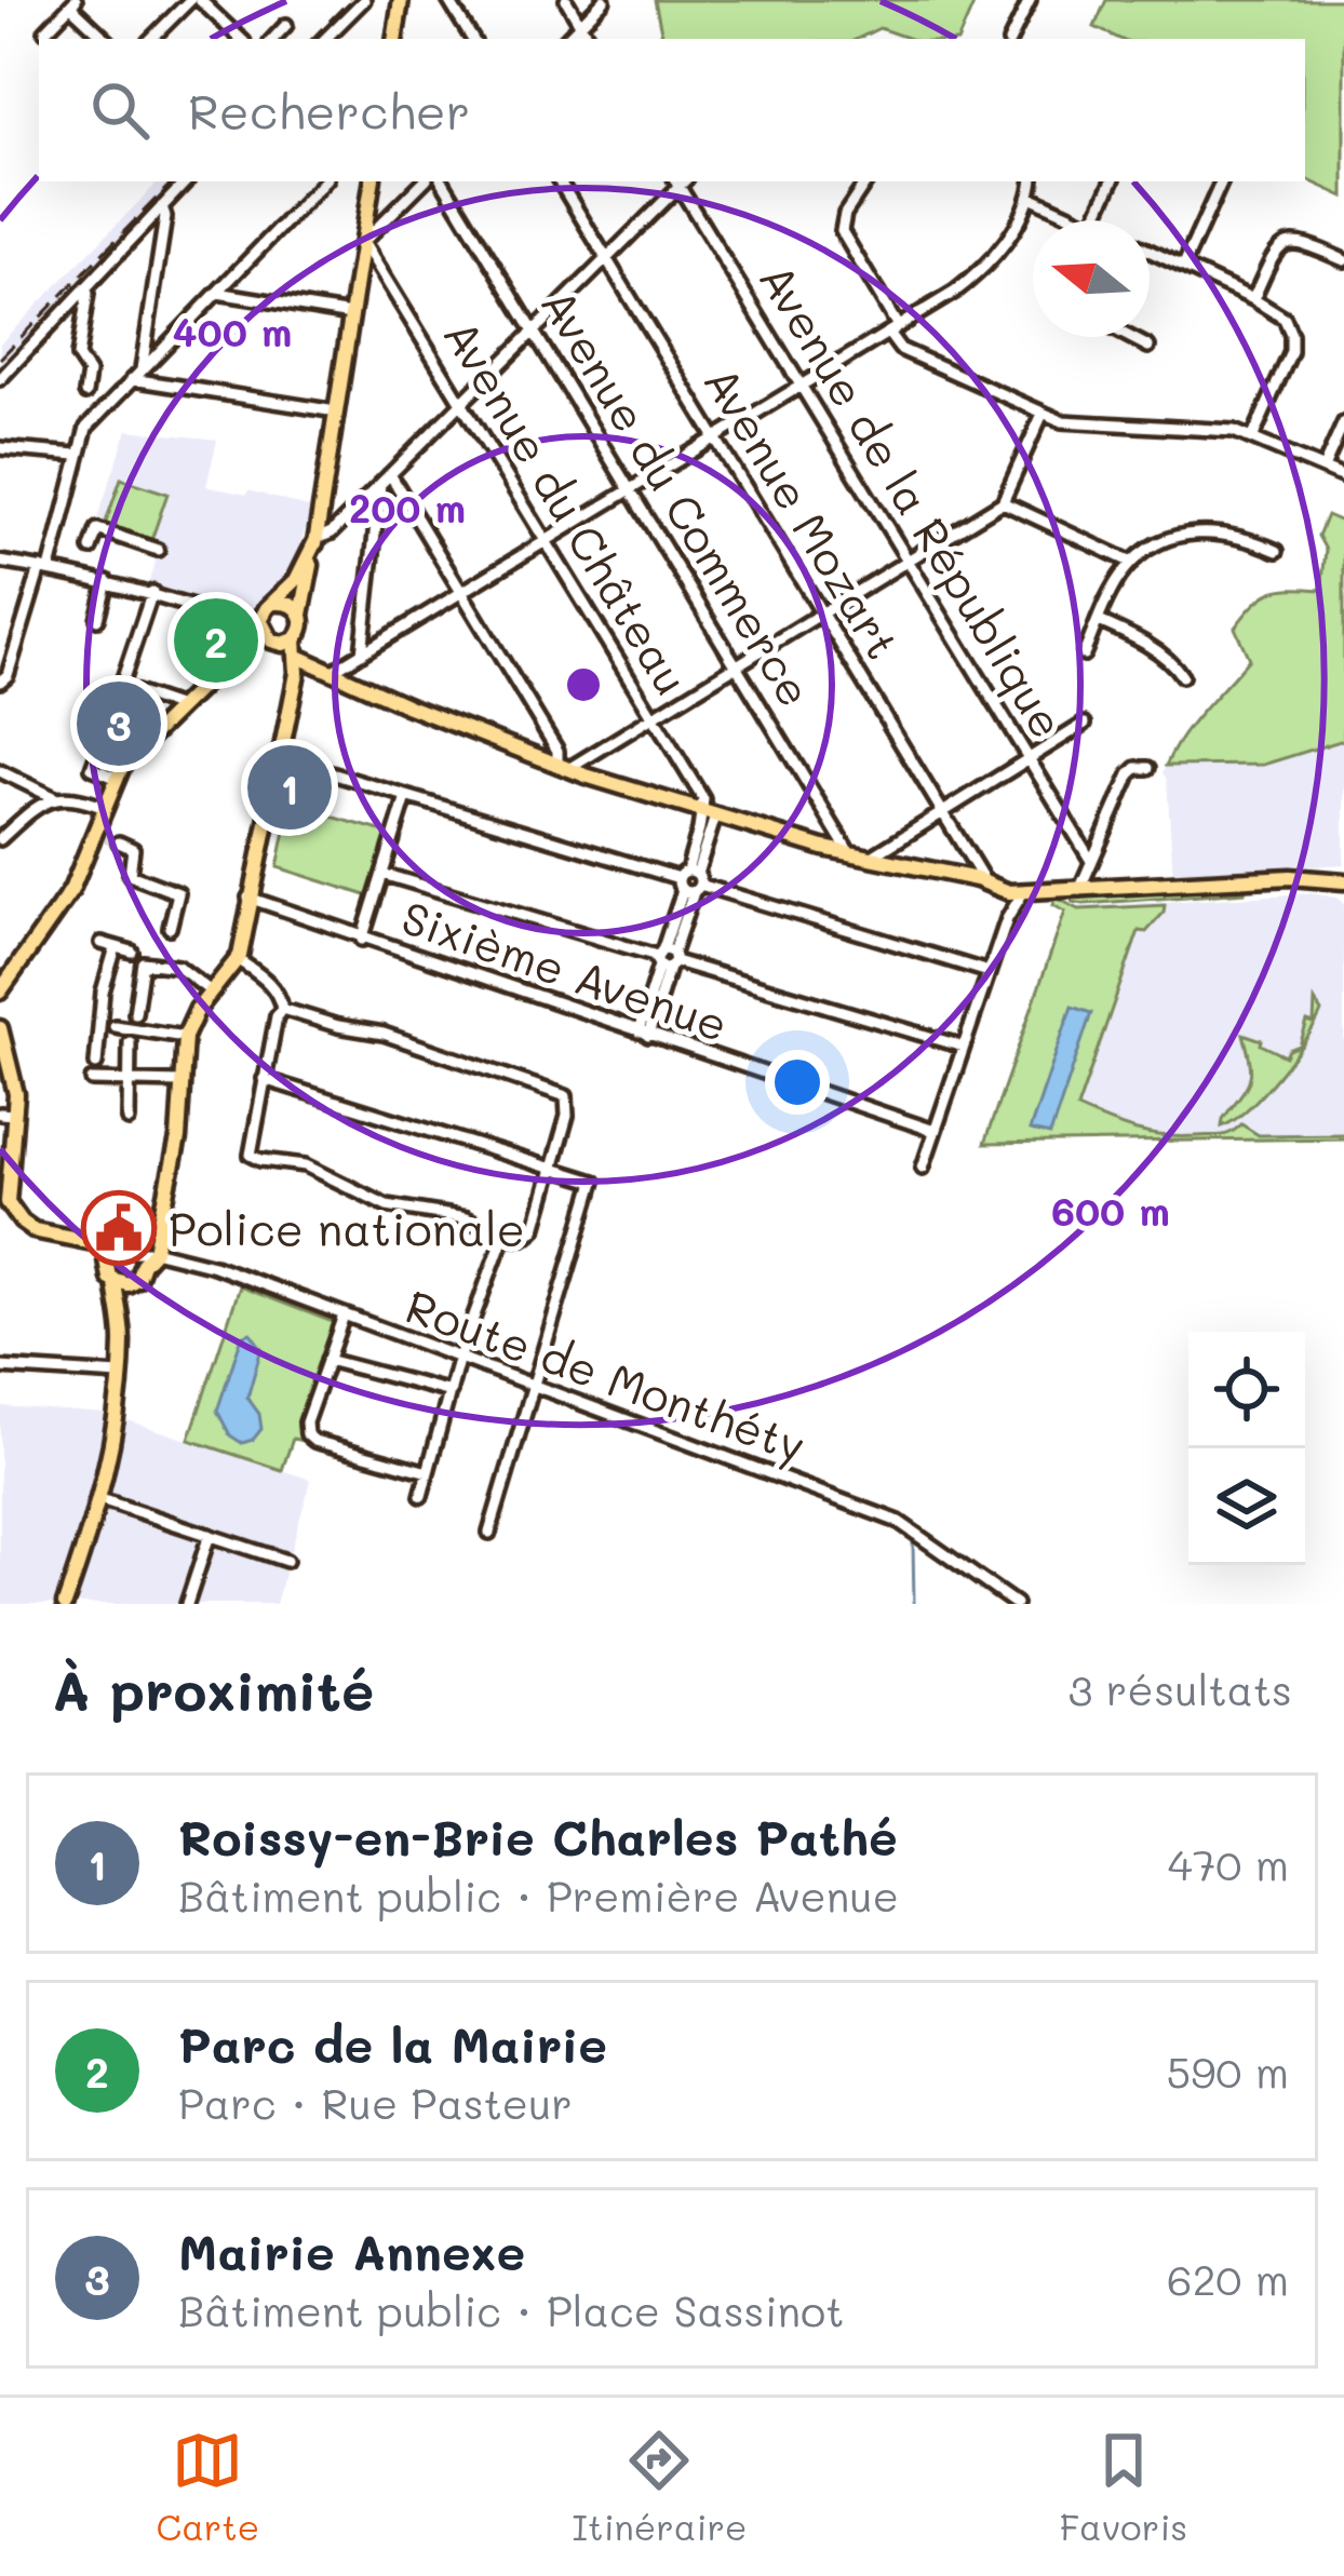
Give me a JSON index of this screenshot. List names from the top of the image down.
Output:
{
  "streets": {
    "street": [
      "Avenue du Commerce",
      "Avenue de la République",
      "Avenue du Château",
      "Avenue Mozart",
      "Sixième Avenue",
      "Route de Monthéty"
    ]
  },
  "places": {
    "public building": ["Police nationale"]
  },
  "north": "left",
  "page": {
    "search": "Rechercher",
    "pins": ["2", "3", "1"],
    "heading": ["À proximité", "3 résultats"],
    "list": [
      {
        "mark": "1",
        "name": "Roissy-en-Brie Charles Pathé",
        "note": "Bâtiment public · Première Avenue",
        "value": "470 m"
      },
      {
        "mark": "2",
        "name": "Parc de la Mairie",
        "note": "Parc · Rue Pasteur",
        "value": "590 m"
      },
      {
        "mark": "3",
        "name": "Mairie Annexe",
        "note": "Bâtiment public · Place Sassinot",
        "value": "620 m"
      }
    ],
    "nav": ["Carte", "Itinéraire", "Favoris"]
  },
  "rings": ["400 m", "200 m", "600 m"]
}
